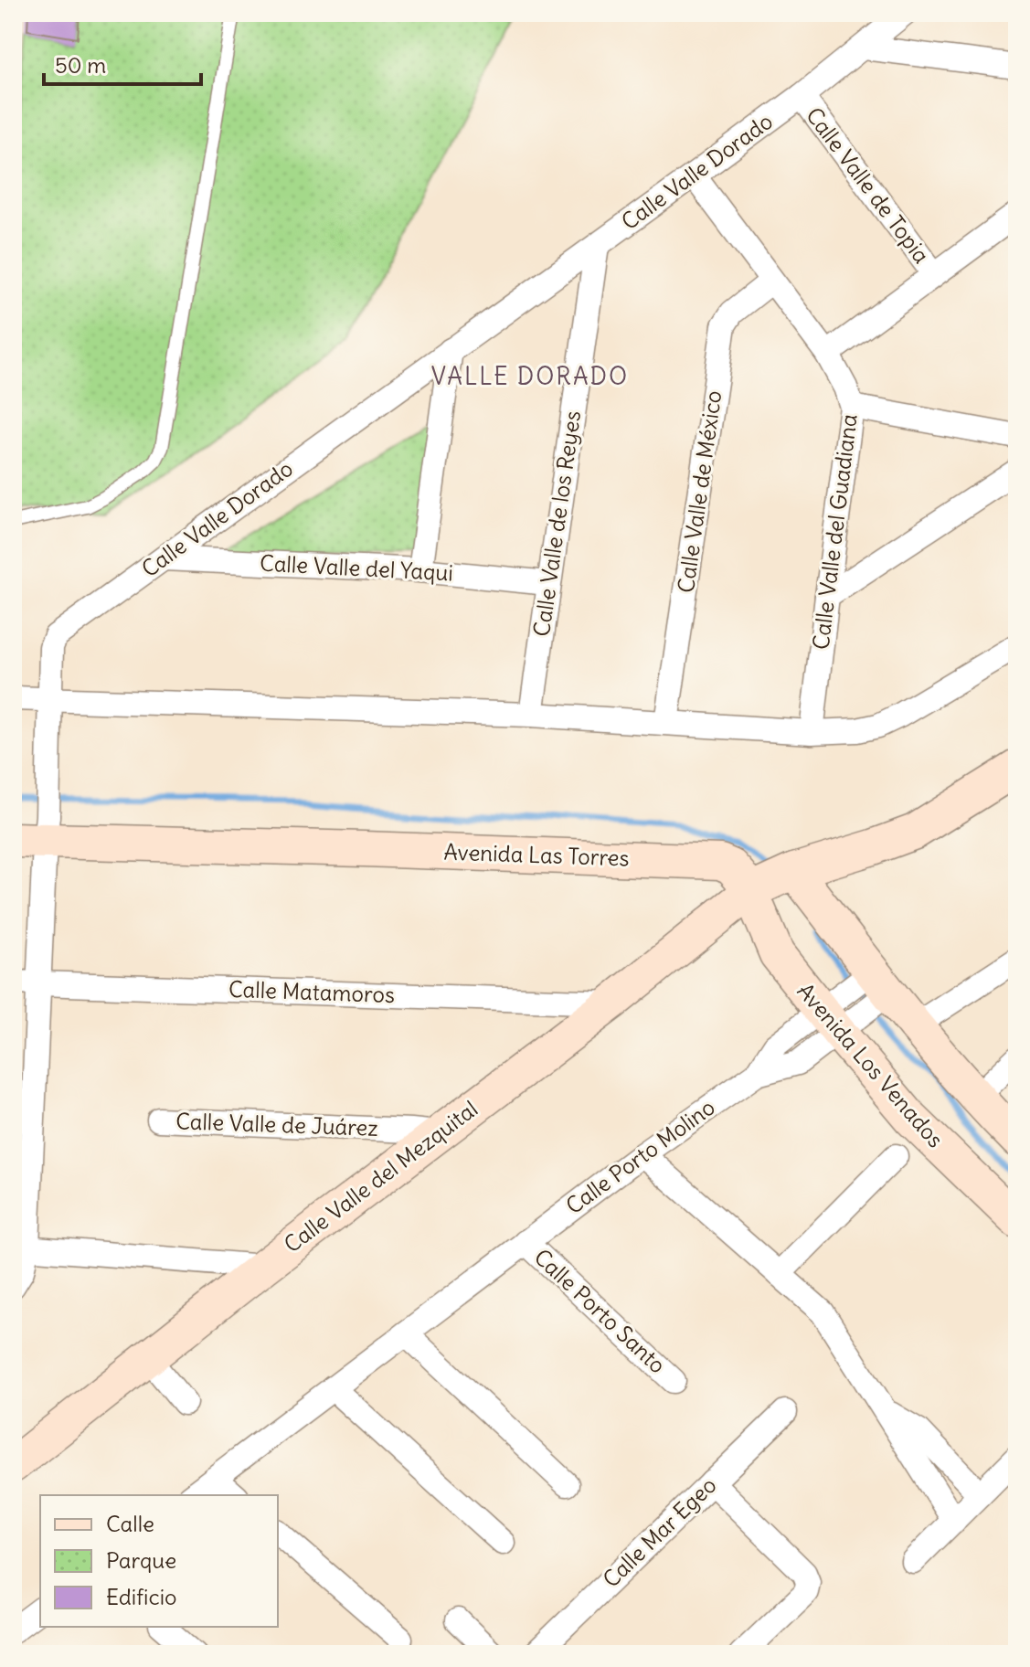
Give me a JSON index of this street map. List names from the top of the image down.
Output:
{
  "streets": {
    "street": [
      "Calle Valle Dorado",
      "Calle Valle de Topia",
      "Calle Valle de México",
      "Calle Valle de los Reyes",
      "Calle Valle del Guadiana",
      "Calle Valle del Yaqui",
      "Avenida Las Torres",
      "Calle Matamoros",
      "Avenida Los Venados",
      "Calle Valle de Juárez",
      "Calle Porto Molino",
      "Calle Valle del Mezquital",
      "Calle Porto Santo",
      "Calle Mar Egeo"
    ]
  },
  "crossings": [
    ["Calle Valle Dorado", "Calle Valle de Topia"],
    ["Calle Valle Dorado", "Calle Valle de los Reyes"],
    ["Calle Valle Dorado", "Calle Valle del Guadiana"],
    ["Calle Valle Dorado", "Calle Valle del Yaqui"],
    ["Calle Valle Dorado", "Avenida Las Torres"],
    ["Calle Valle Dorado", "Calle Matamoros"],
    ["Calle Valle de México", "Calle Valle del Guadiana"],
    ["Calle Valle de los Reyes", "Calle Valle del Yaqui"],
    ["Avenida Las Torres", "Avenida Los Venados"],
    ["Avenida Las Torres", "Calle Valle del Mezquital"],
    ["Calle Matamoros", "Calle Valle del Mezquital"],
    ["Avenida Los Venados", "Calle Porto Molino"],
    ["Avenida Los Venados", "Calle Valle del Mezquital"],
    ["Calle Valle de Juárez", "Calle Valle del Mezquital"],
    ["Calle Porto Molino", "Calle Porto Santo"]
  ],
  "districts": ["VALLE DORADO"],
  "legend": ["Calle", "Parque", "Edificio"],
  "scale_bar": "50 m"
}
